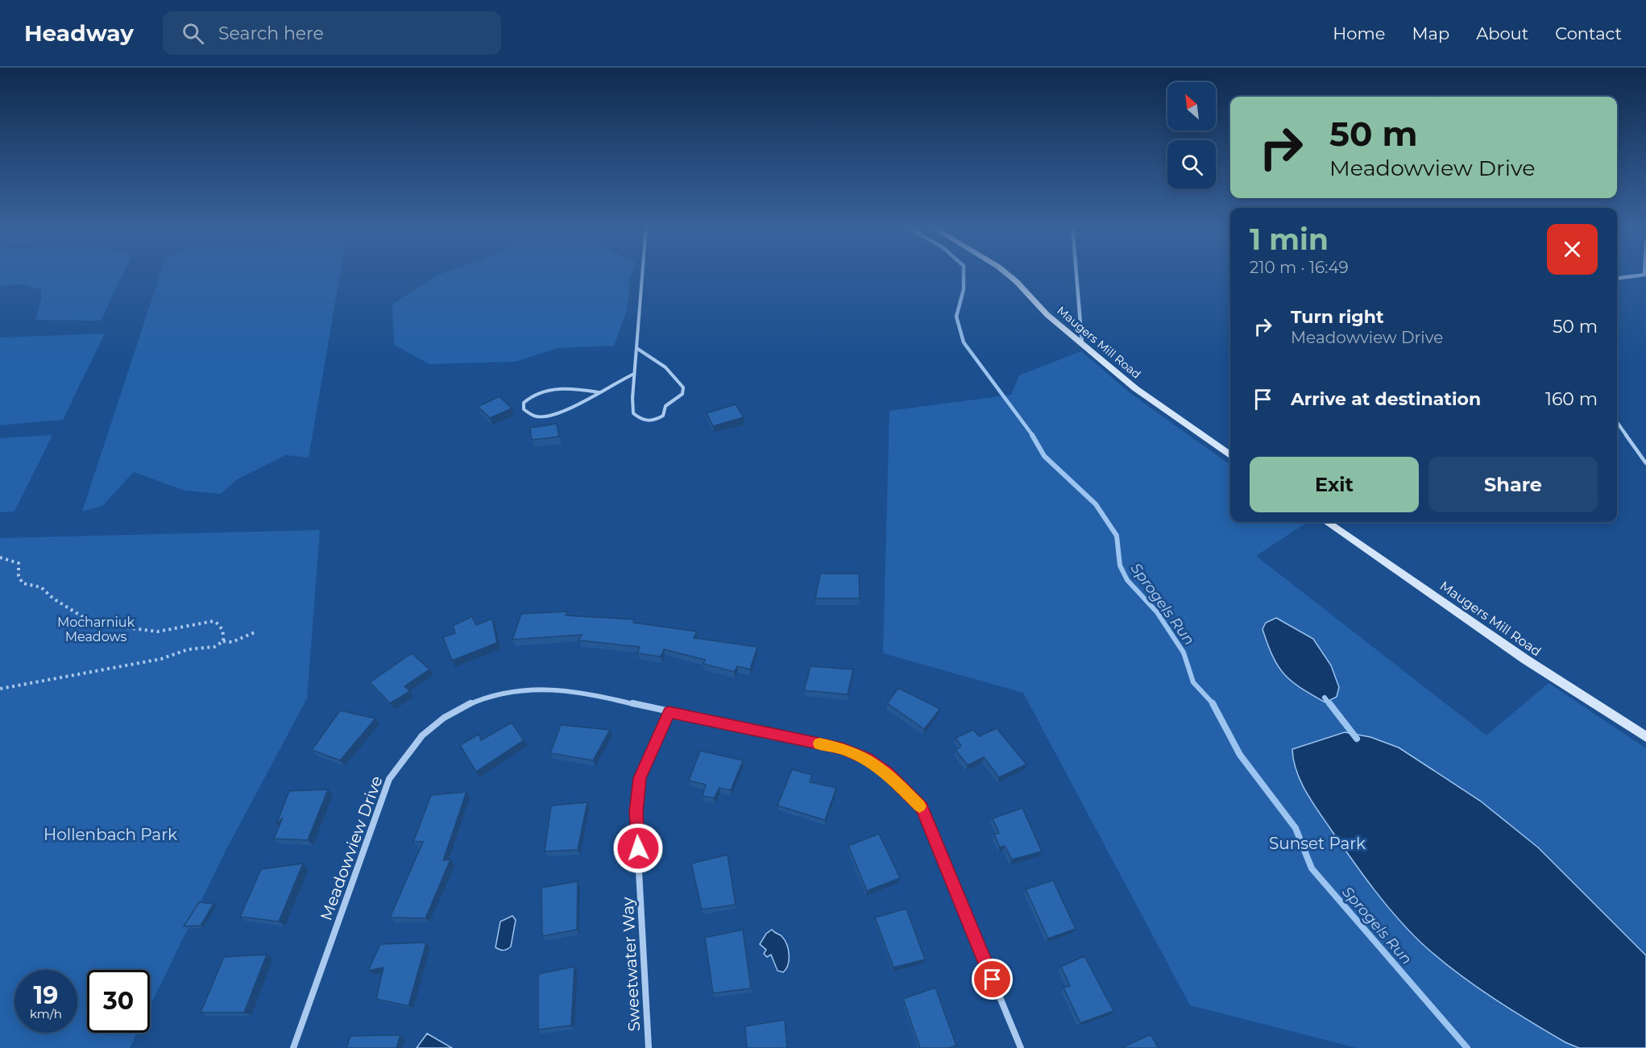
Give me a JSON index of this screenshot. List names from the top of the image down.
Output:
{
  "streets": {
    "street": ["Maugers Mill Road", "Meadowview Drive", "Sweetwater Way"]
  },
  "crossings": [
    ["Meadowview Drive", "Sweetwater Way"]
  ],
  "water": ["Sprogels Run"],
  "parks": ["Mocharniuk Meadows", "Hollenbach Park", "Sunset Park"],
  "north": "top left",
  "page": {
    "header": "Headway",
    "search": "Search here",
    "nav": [
      "Home",
      "Map",
      "About",
      "Contact"
    ],
    "turn": ["50 m", "Meadowview Drive"],
    "heading": ["1 min", "210 m · 16:49"],
    "list": [
      {
        "name": "Turn right",
        "note": "Meadowview Drive",
        "value": "50 m"
      },
      {
        "name": "Arrive at destination",
        "value": "160 m"
      }
    ],
    "buttons": ["Exit", "Share"],
    "speed": "19 km/h",
    "limit": "30"
  }
}
